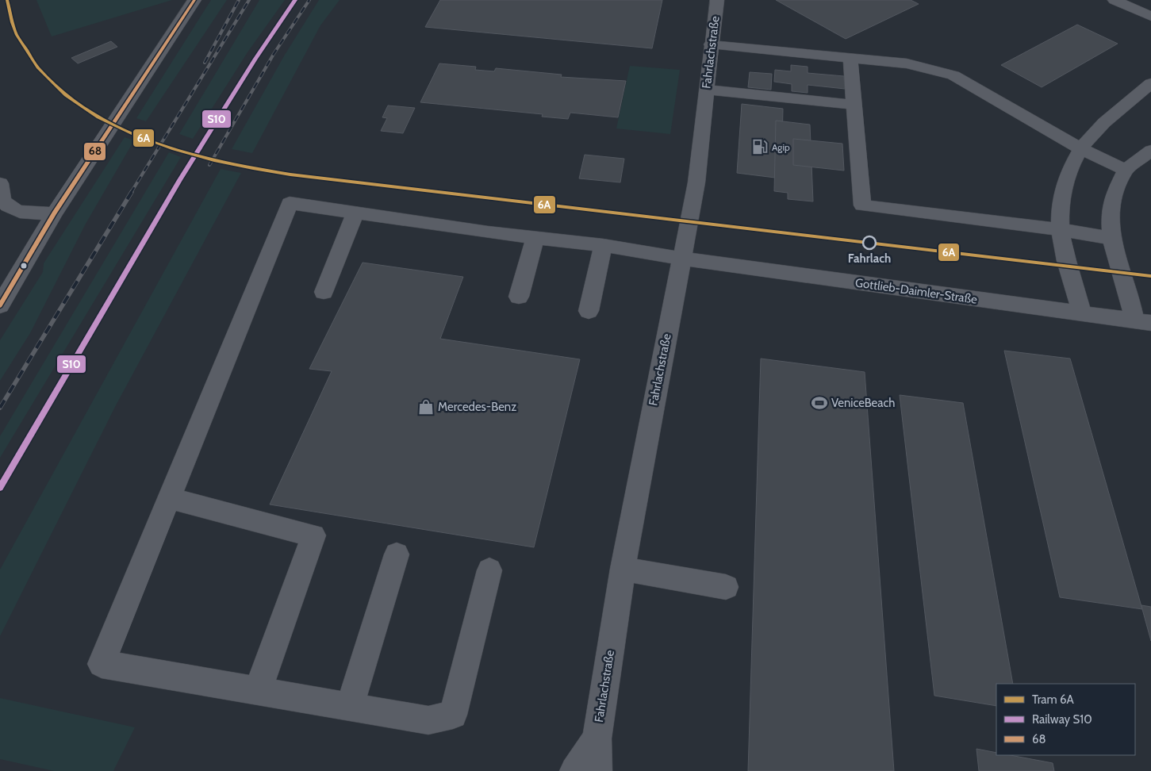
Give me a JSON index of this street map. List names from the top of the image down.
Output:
{
  "streets": {
    "street": ["Fahrlachstraße", "Gottlieb-Daimler-Straße"]
  },
  "crossings": [
    ["Fahrlachstraße", "Gottlieb-Daimler-Straße"]
  ],
  "places": {
    "fuel station": ["Agip"],
    "other": ["Fahrlach"],
    "sports": ["VeniceBeach"],
    "shop": ["Mercedes-Benz"]
  },
  "lines": ["tram line 6A", "rail line S10", "transit line 68"],
  "legend": ["Tram 6A", "Railway S10", "68"]
}
